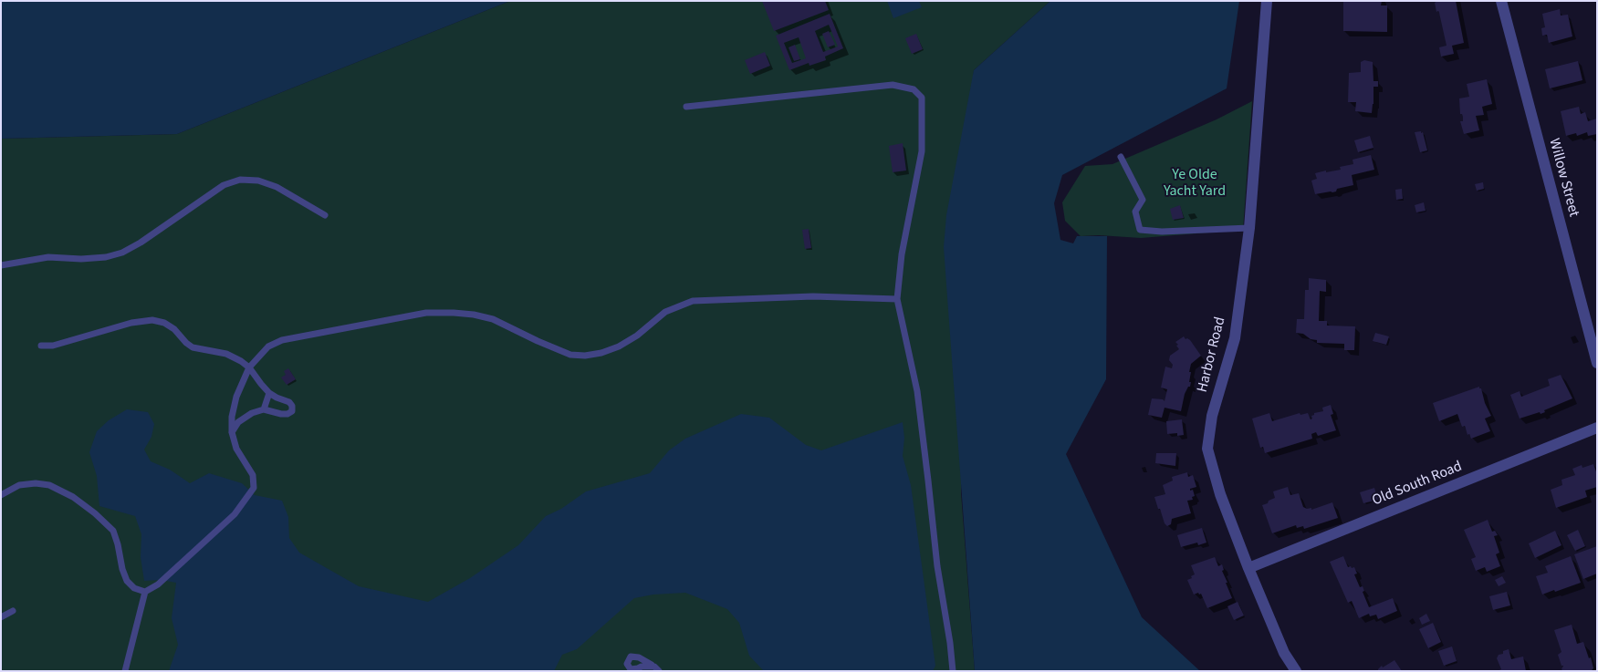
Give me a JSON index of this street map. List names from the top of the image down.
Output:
{
  "streets": {
    "street": ["Willow Street", "Harbor Road", "Old South Road"]
  },
  "crossings": [
    ["Harbor Road", "Old South Road"]
  ],
  "parks": ["Ye Olde Yacht Yard"]
}
